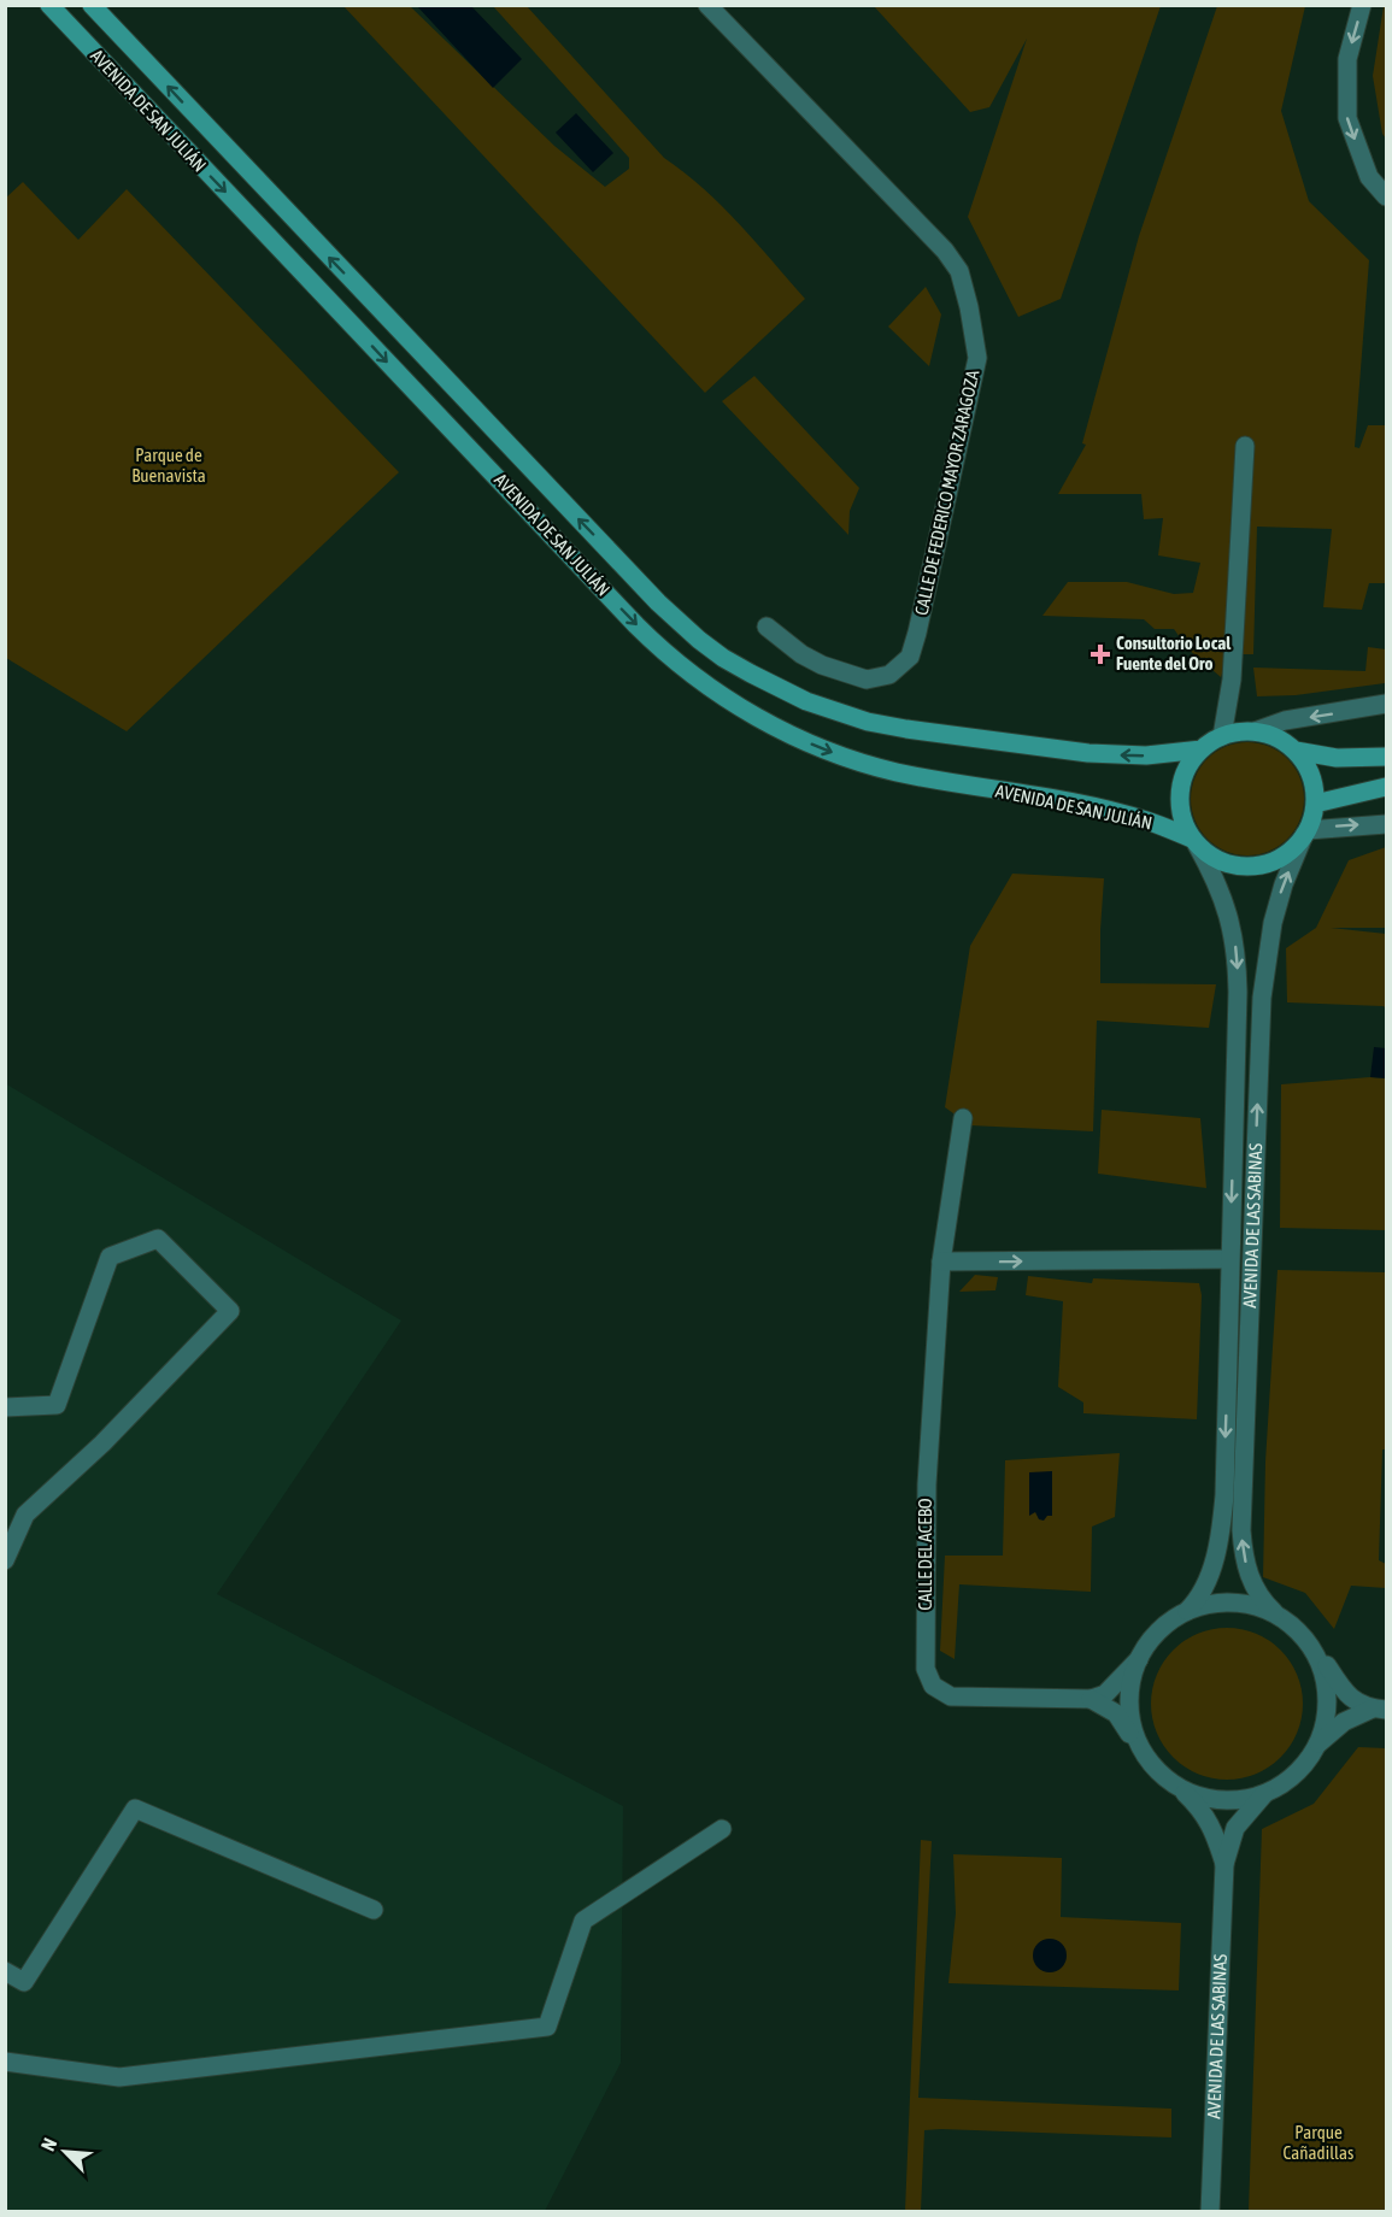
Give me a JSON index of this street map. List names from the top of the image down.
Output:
{
  "streets": {
    "main road": ["AVENIDA DE SAN JULIÁN"],
    "street": ["CALLE DE FEDERICO MAYOR ZARAGOZA", "AVENIDA DE LAS SABINAS", "CALLE DEL ACEBO"]
  },
  "crossings": [
    ["AVENIDA DE SAN JULIÁN", "AVENIDA DE LAS SABINAS"]
  ],
  "parks": ["Parque de Buenavista", "Parque Cañadillas"],
  "places": {
    "health": ["Consultorio Local Fuente del Oro"]
  },
  "north": "top left"
}
